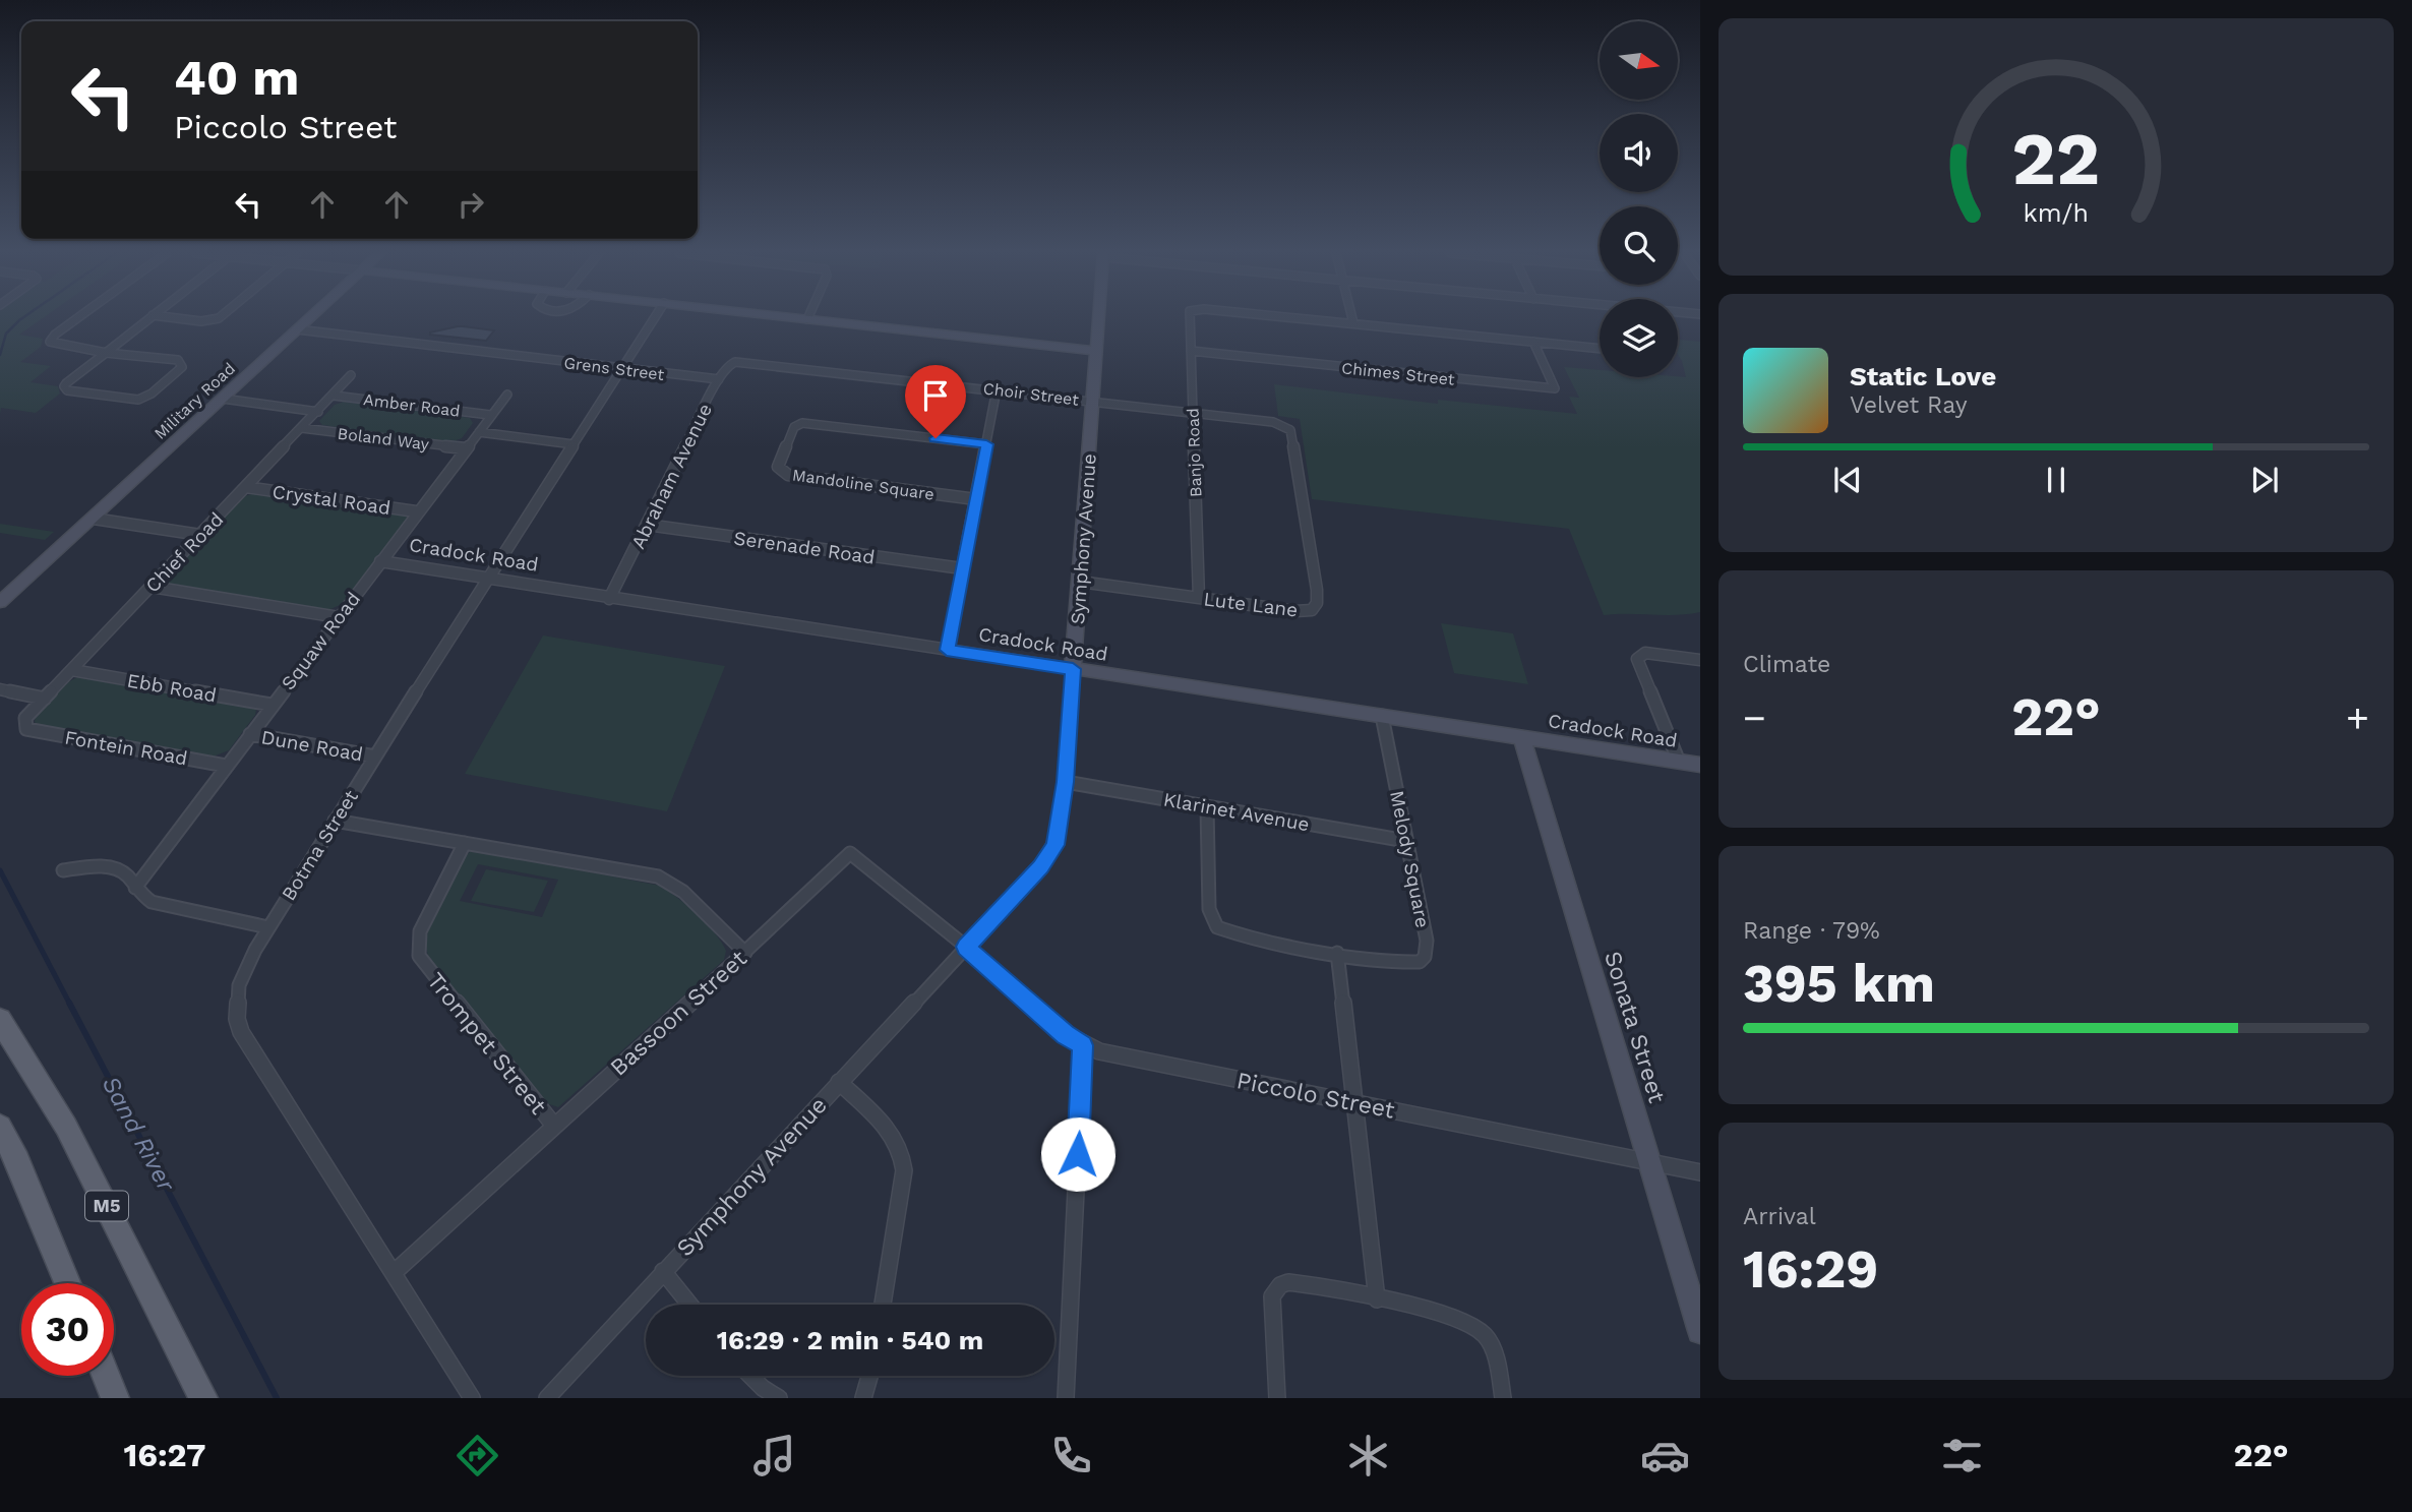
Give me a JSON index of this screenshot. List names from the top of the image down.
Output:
{
  "streets": {
    "main road": ["M5"],
    "street": [
      "Grens Street",
      "Chimes Street",
      "Choir Street",
      "Military Road",
      "Amber Road",
      "Boland Way",
      "Banjo Road",
      "Abraham Avenue",
      "Mandoline Square",
      "Crystal Road",
      "Symphony Avenue",
      "Serenade Road",
      "Chief Road",
      "Cradock Road",
      "Lute Lane",
      "Squaw Road",
      "Ebb Road",
      "Dune Road",
      "Fontein Road",
      "Klarinet Avenue",
      "Botma Street",
      "Melody Square",
      "Bassoon Street",
      "Sonata Street",
      "Trompet Street",
      "Piccolo Street"
    ]
  },
  "crossings": [
    ["Grens Street", "Military Road"],
    ["Grens Street", "Abraham Avenue"],
    ["Grens Street", "Botma Street"],
    ["Chimes Street", "Banjo Road"],
    ["Choir Street", "Banjo Road"],
    ["Choir Street", "Abraham Avenue"],
    ["Choir Street", "Symphony Avenue"],
    ["Choir Street", "Lute Lane"],
    ["Amber Road", "Chief Road"],
    ["Amber Road", "Squaw Road"],
    ["Boland Way", "Chief Road"],
    ["Boland Way", "Squaw Road"],
    ["Banjo Road", "Lute Lane"],
    ["Abraham Avenue", "Serenade Road"],
    ["Abraham Avenue", "Cradock Road"],
    ["Crystal Road", "Chief Road"],
    ["Crystal Road", "Squaw Road"],
    ["Symphony Avenue", "Cradock Road"],
    ["Symphony Avenue", "Lute Lane"],
    ["Symphony Avenue", "Klarinet Avenue"],
    ["Symphony Avenue", "Bassoon Street"],
    ["Symphony Avenue", "Piccolo Street"],
    ["Chief Road", "Ebb Road"],
    ["Chief Road", "Fontein Road"],
    ["Cradock Road", "Squaw Road"],
    ["Cradock Road", "Botma Street"],
    ["Cradock Road", "Melody Square"],
    ["Cradock Road", "Sonata Street"],
    ["Squaw Road", "Ebb Road"],
    ["Squaw Road", "Dune Road"],
    ["Squaw Road", "Fontein Road"],
    ["Dune Road", "Botma Street"],
    ["Klarinet Avenue", "Melody Square"],
    ["Botma Street", "Bassoon Street"],
    ["Bassoon Street", "Trompet Street"],
    ["Bassoon Street", "Piccolo Street"],
    ["Sonata Street", "Piccolo Street"]
  ],
  "water": ["Sand River"],
  "north": "right",
  "page": {
    "turn": ["40 m", "Piccolo Street"],
    "song": ["Static Love", "Velvet Ray"],
    "tile": [
      "Climate",
      ["Range · 79%", "395 km"],
      ["Arrival", "16:29"]
    ],
    "heat": ["−", "22°", "+"],
    "limit": "30",
    "trip": "16:29 · 2 min · 540 m",
    "tabs": ["16:27", "22°"],
    "gauge": ["22", "km/h"]
  }
}
